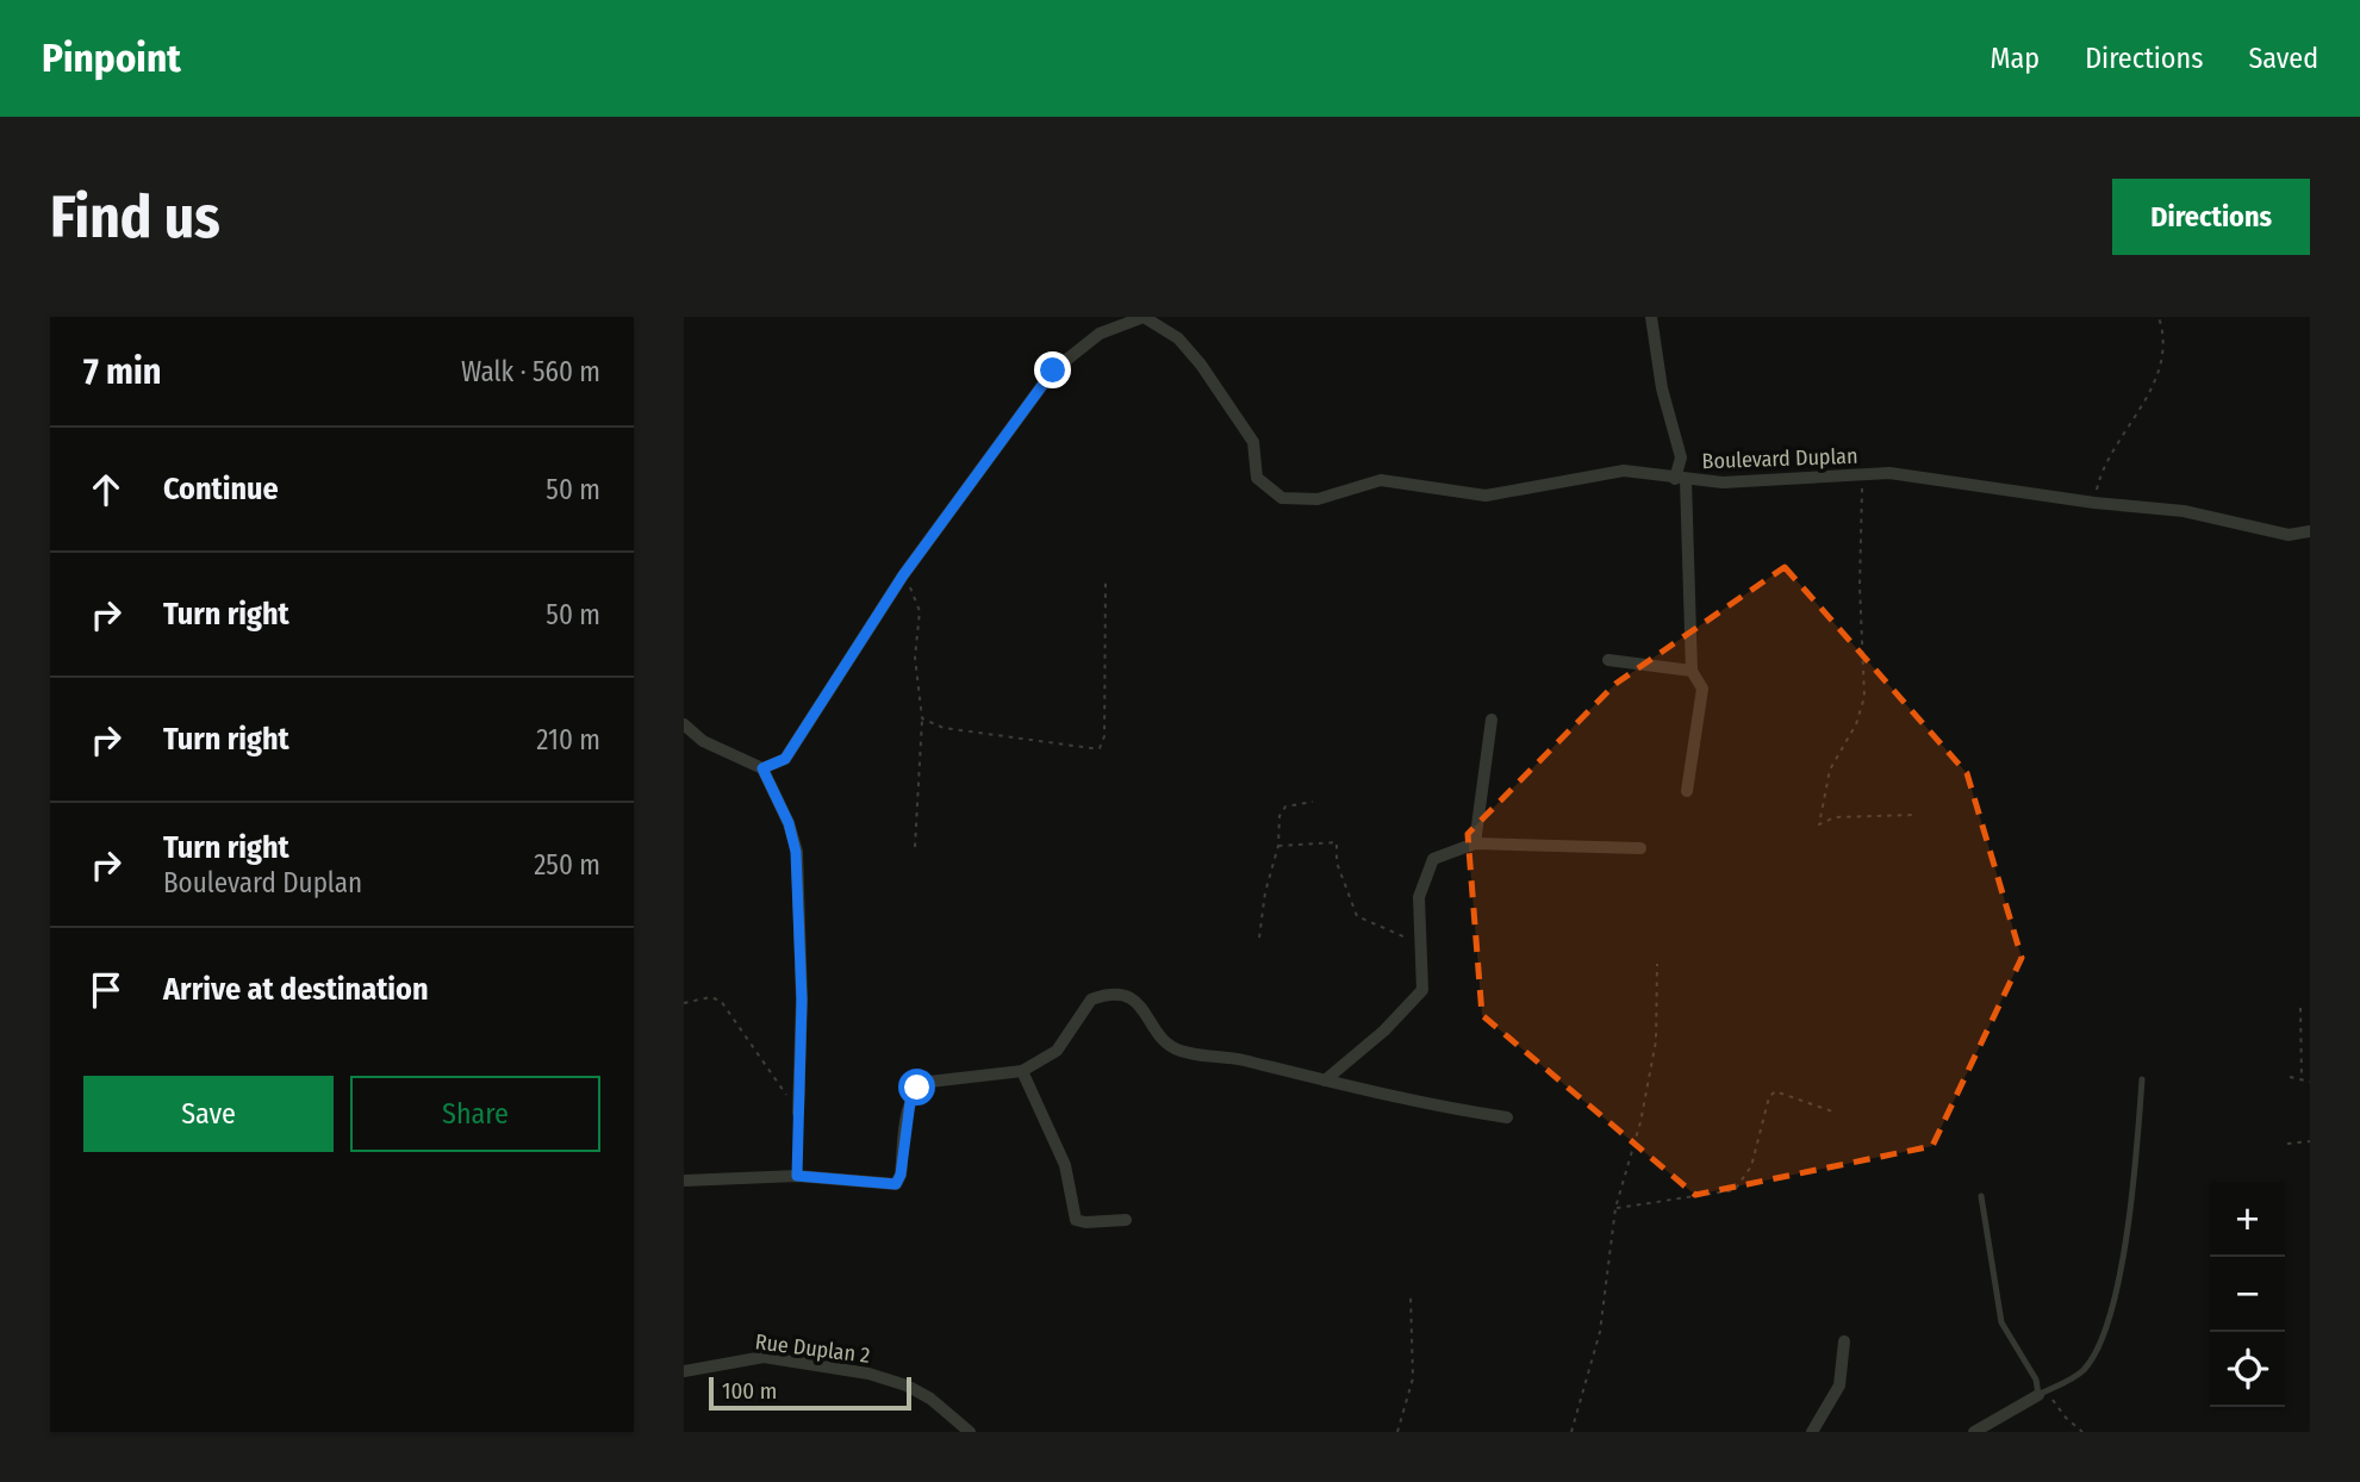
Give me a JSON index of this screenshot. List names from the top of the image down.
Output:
{
  "streets": {
    "street": ["Boulevard Duplan", "Rue Duplan 2"]
  },
  "scale_bar": "100 m",
  "page": {
    "header": "Pinpoint",
    "nav": ["Map", "Directions", "Saved"],
    "buttons": [
      "Directions",
      ["Save", "Share"]
    ],
    "title": "Find us",
    "heading": ["7 min", "Walk · 560 m"],
    "list": [
      ["Continue", "50 m"],
      ["Turn right", "50 m"],
      ["Turn right", "210 m"],
      ["Turn right", "Boulevard Duplan", "250 m"],
      "Arrive at destination"
    ],
    "map_buttons": ["+", "−"],
    "scale": "100 m"
  }
}
